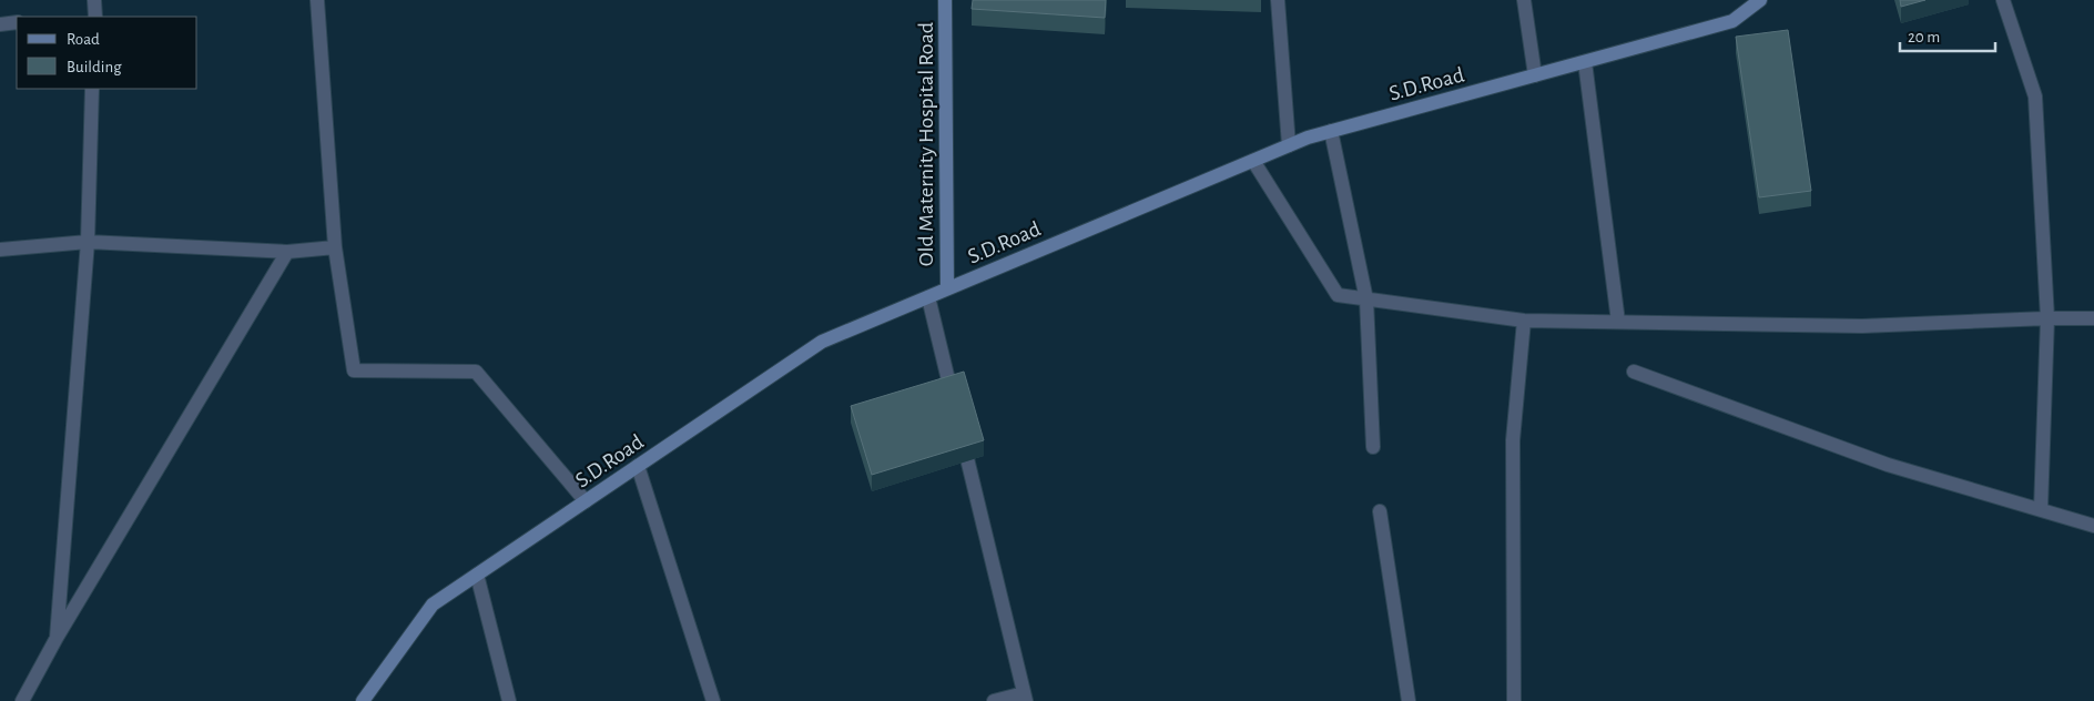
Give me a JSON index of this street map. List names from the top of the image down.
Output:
{
  "streets": {
    "street": ["S.D.Road", "Old Maternity Hospital Road"]
  },
  "crossings": [
    ["S.D.Road", "Old Maternity Hospital Road"]
  ],
  "legend": ["Road", "Building"],
  "scale_bar": "20 m"
}
